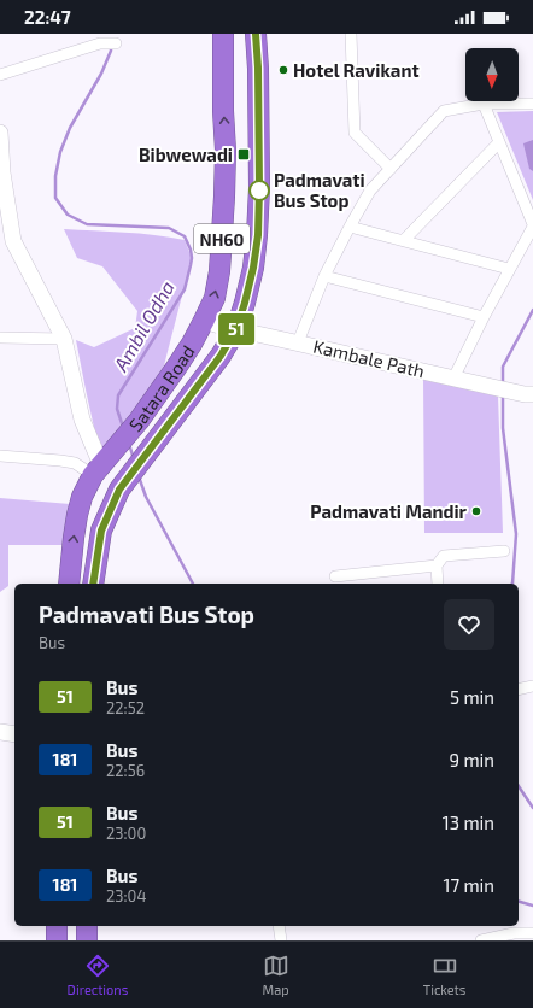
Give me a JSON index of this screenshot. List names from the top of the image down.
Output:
{
  "streets": {
    "highway": ["NH60", "Satara Road"],
    "street": ["Kambale Path"]
  },
  "crossings": [
    ["Kambale Path", "Satara Road"]
  ],
  "water": ["Ambil Odha"],
  "places": {
    "other": ["Hotel Ravikant", "Padmavati Bus Stop", "Padmavati Mandir"],
    "transit": ["Bibwewadi"]
  },
  "lines": ["bus line 51"],
  "north": "bottom",
  "page": {
    "status": "22:47",
    "on_map": "51",
    "heading": ["Padmavati Bus Stop", "Bus"],
    "list": [
      {
        "mark": "51",
        "name": "Bus",
        "note": "22:52",
        "value": "5 min"
      },
      {
        "mark": "181",
        "name": "Bus",
        "note": "22:56",
        "value": "9 min"
      },
      {
        "mark": "51",
        "name": "Bus",
        "note": "23:00",
        "value": "13 min"
      },
      {
        "mark": "181",
        "name": "Bus",
        "note": "23:04",
        "value": "17 min"
      }
    ],
    "tabs": ["Directions", "Map", "Tickets"]
  }
}
